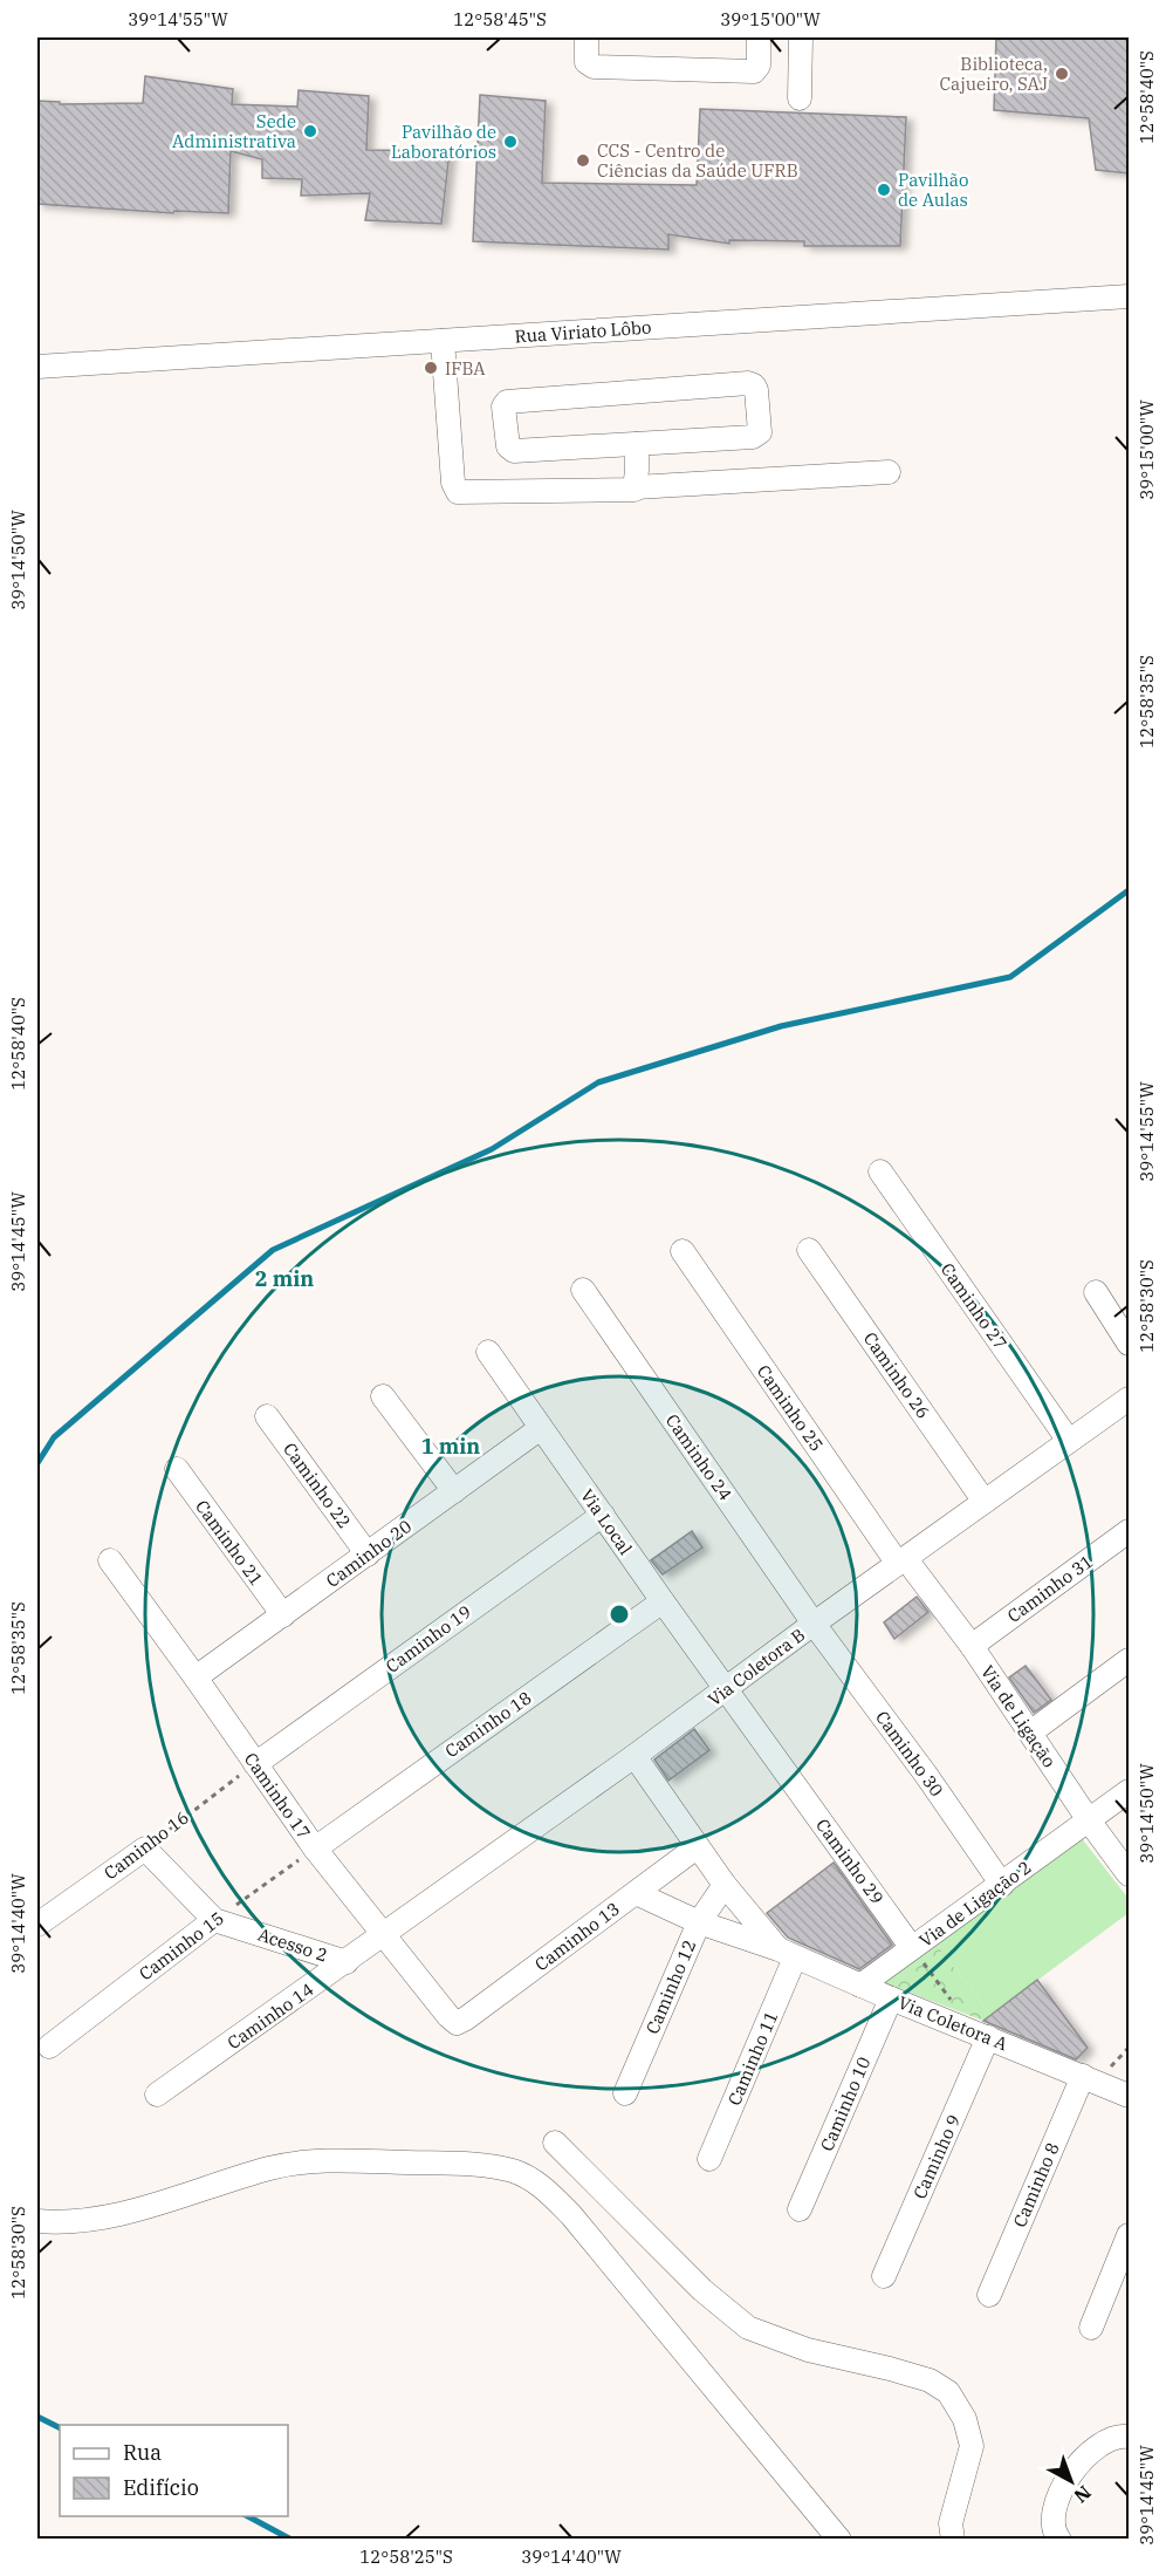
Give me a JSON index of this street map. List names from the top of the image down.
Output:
{
  "streets": {
    "street": [
      "Rua Viriato Lôbo",
      "Caminho 27",
      "Caminho 26",
      "Caminho 25",
      "Caminho 24",
      "Caminho 22",
      "Via Local",
      "Caminho 21",
      "Caminho 20",
      "Caminho 31",
      "Caminho 19",
      "Via Coletora B",
      "Via de Ligação",
      "Caminho 18",
      "Caminho 30",
      "Caminho 17",
      "Caminho 16",
      "Caminho 29",
      "Via de Ligação 2",
      "Caminho 13",
      "Acesso 2",
      "Caminho 15",
      "Caminho 12",
      "Caminho 14",
      "Via Coletora A",
      "Caminho 11",
      "Caminho 10",
      "Caminho 9",
      "Caminho 8"
    ]
  },
  "crossings": [
    ["Caminho 27", "Via Coletora B"],
    ["Caminho 26", "Via Coletora B"],
    ["Caminho 25", "Via Coletora B"],
    ["Caminho 25", "Via de Ligação"],
    ["Caminho 24", "Via Coletora B"],
    ["Caminho 24", "Caminho 30"],
    ["Caminho 22", "Caminho 20"],
    ["Via Local", "Caminho 20"],
    ["Via Local", "Caminho 19"],
    ["Via Local", "Via Coletora B"],
    ["Via Local", "Caminho 18"],
    ["Via Local", "Caminho 29"],
    ["Caminho 21", "Caminho 20"],
    ["Caminho 20", "Caminho 17"],
    ["Caminho 31", "Via de Ligação"],
    ["Caminho 19", "Caminho 17"],
    ["Caminho 19", "Caminho 16"],
    ["Via Coletora B", "Via de Ligação"],
    ["Via Coletora B", "Caminho 30"],
    ["Via Coletora B", "Caminho 17"],
    ["Via Coletora B", "Caminho 29"],
    ["Via Coletora B", "Caminho 14"],
    ["Via Coletora B", "Via Coletora A"],
    ["Via de Ligação", "Via de Ligação 2"],
    ["Caminho 18", "Caminho 17"],
    ["Caminho 18", "Caminho 15"],
    ["Caminho 30", "Via de Ligação 2"],
    ["Caminho 17", "Caminho 16"],
    ["Caminho 17", "Caminho 13"],
    ["Caminho 17", "Caminho 15"],
    ["Caminho 17", "Caminho 14"],
    ["Caminho 16", "Acesso 2"],
    ["Caminho 29", "Via de Ligação 2"],
    ["Via de Ligação 2", "Via Coletora A"],
    ["Caminho 13", "Via Coletora A"],
    ["Acesso 2", "Caminho 15"],
    ["Acesso 2", "Caminho 14"],
    ["Caminho 12", "Via Coletora A"],
    ["Via Coletora A", "Caminho 11"],
    ["Via Coletora A", "Caminho 10"],
    ["Via Coletora A", "Caminho 9"],
    ["Via Coletora A", "Caminho 8"]
  ],
  "places": [
    "Biblioteca, Cajueiro, SAJ",
    "Sede Administrativa",
    "Pavilhão de Laboratórios",
    "CCS - Centro de Ciências da Saúde UFRB",
    "Pavilhão de Aulas",
    "IFBA"
  ],
  "legend": ["Rua", "Edifício"],
  "north": "bottom right",
  "coordinates": [
    "39°14'55\"W",
    "12°58'45\"S",
    "39°15'00\"W",
    "12°58'40\"S",
    "39°14'50\"W",
    "12°58'35\"S",
    "39°14'45\"W",
    "12°58'30\"S",
    "39°14'40\"W",
    "12°58'25\"S"
  ],
  "rings": ["2 min", "1 min"]
}
